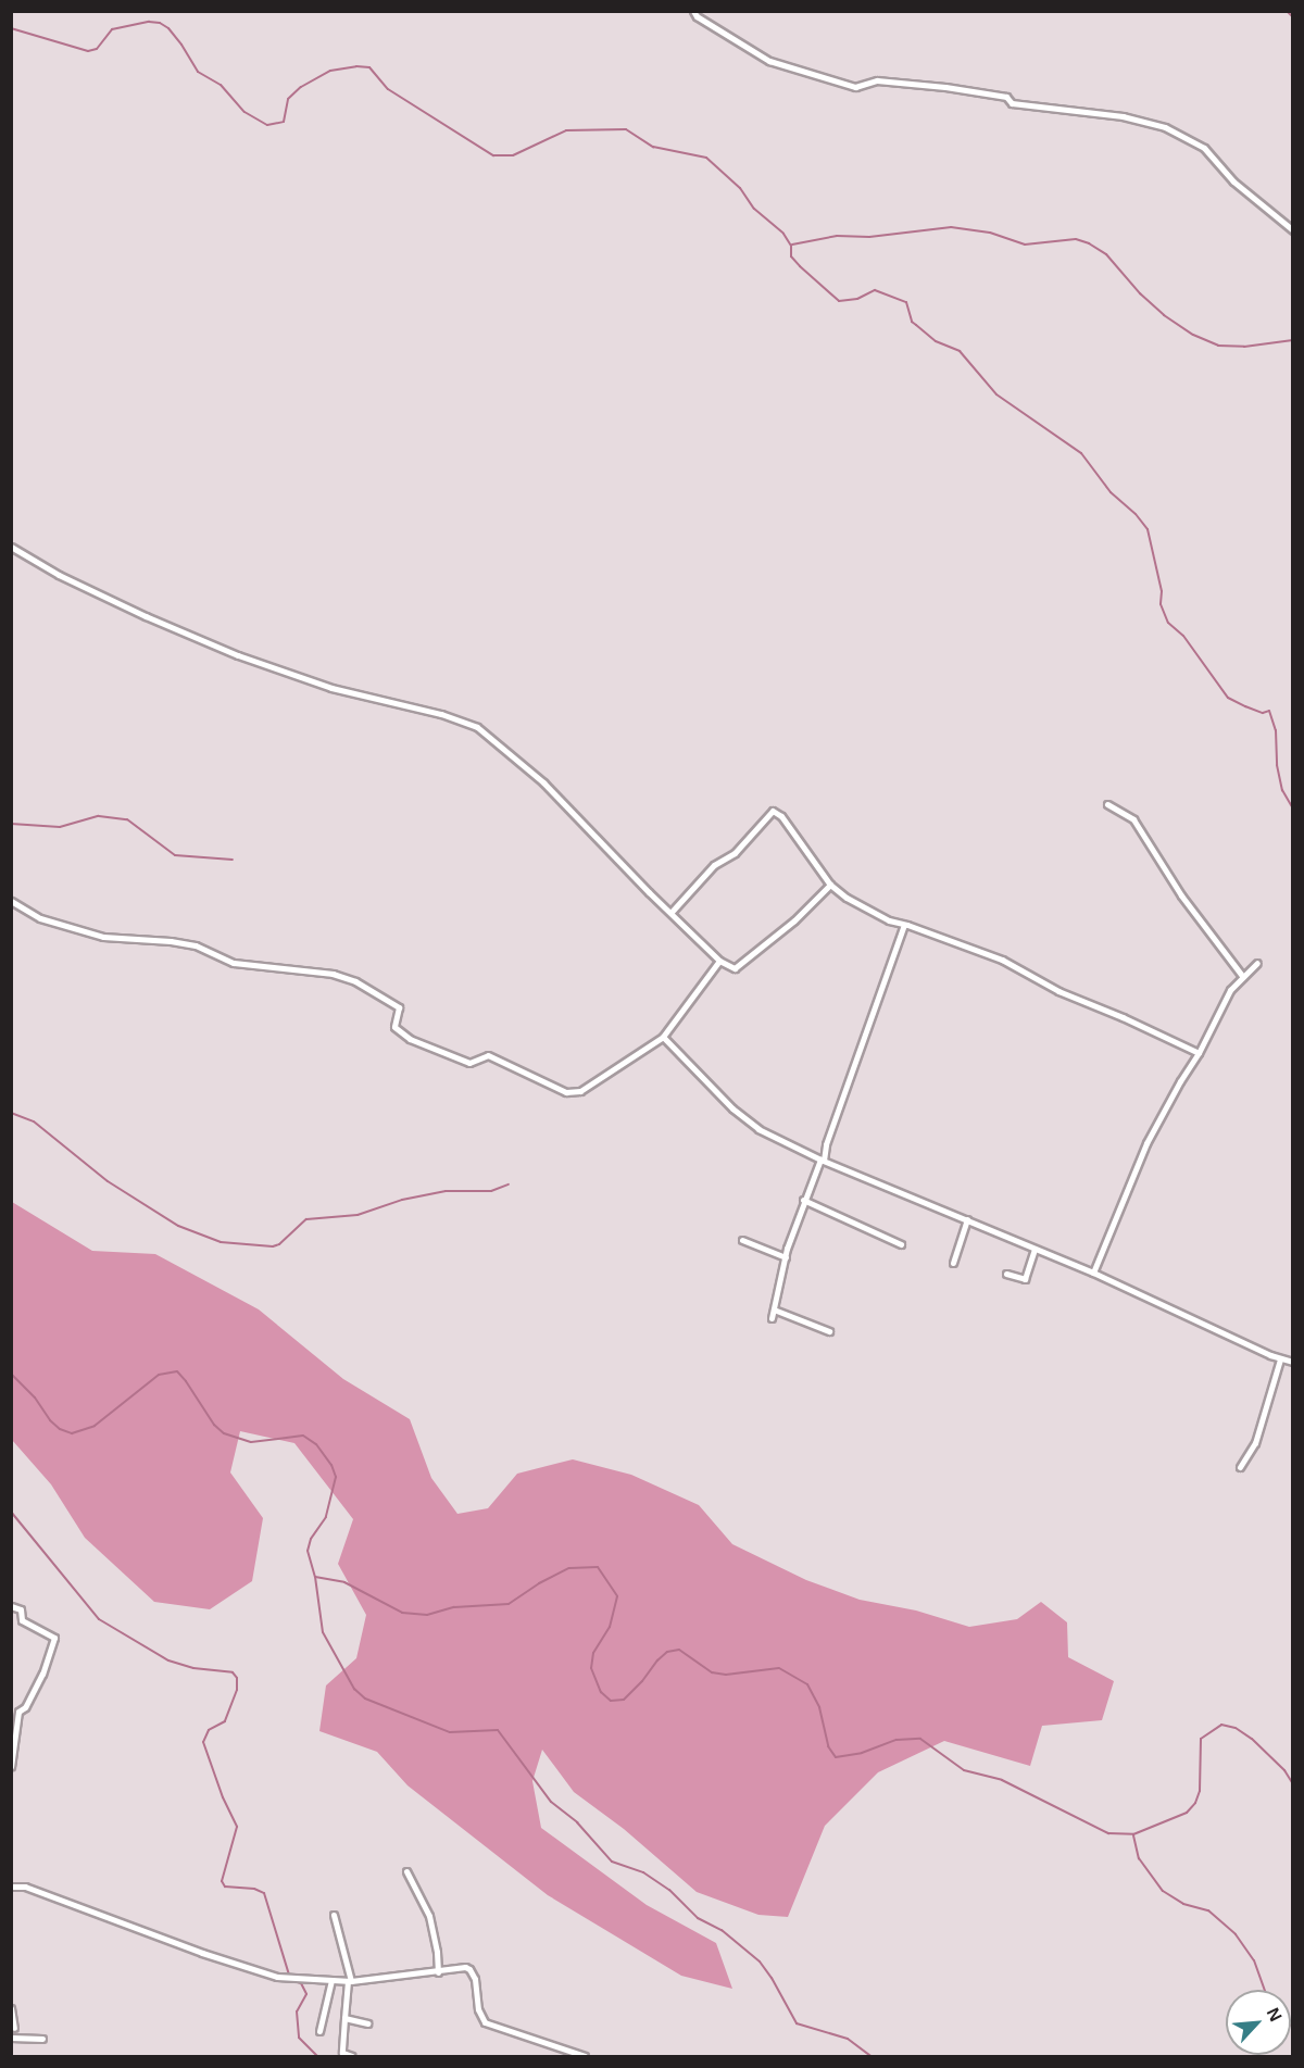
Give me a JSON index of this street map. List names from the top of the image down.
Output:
{
  "north": "top right"
}
